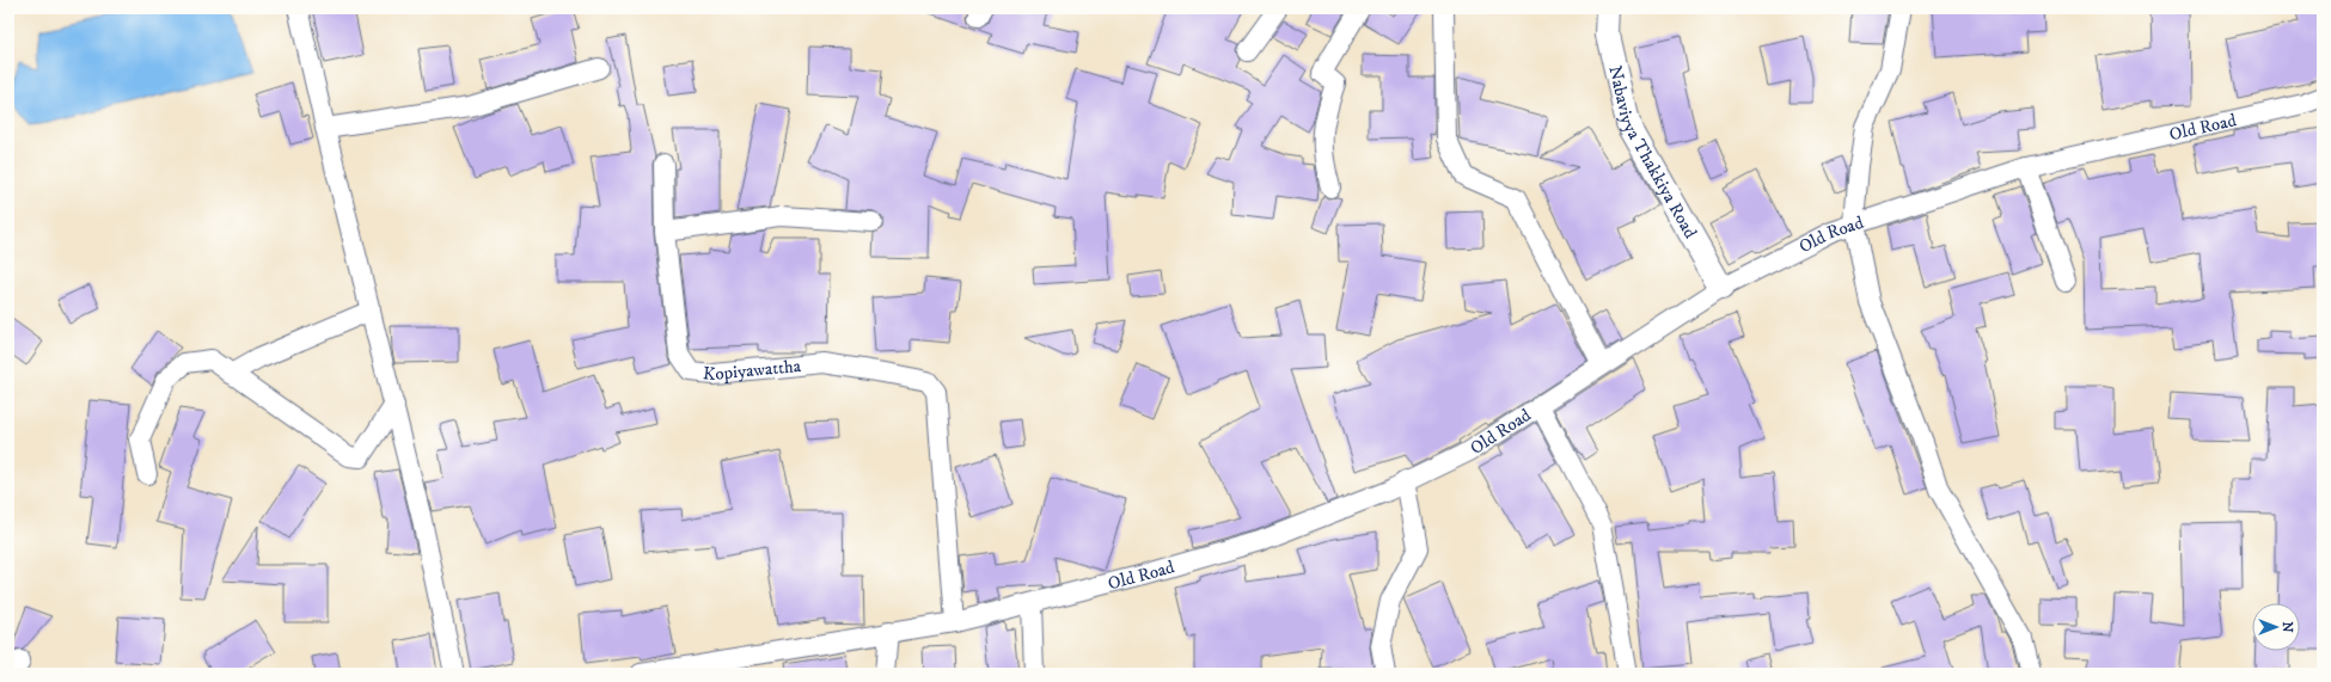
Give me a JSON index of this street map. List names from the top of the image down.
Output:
{
  "streets": {
    "street": ["Old Road", "Nabaviyya Thakkiya Road", "Kopiyawattha"]
  },
  "crossings": [
    ["Old Road", "Nabaviyya Thakkiya Road"],
    ["Old Road", "Kopiyawattha"]
  ],
  "north": "right"
}
